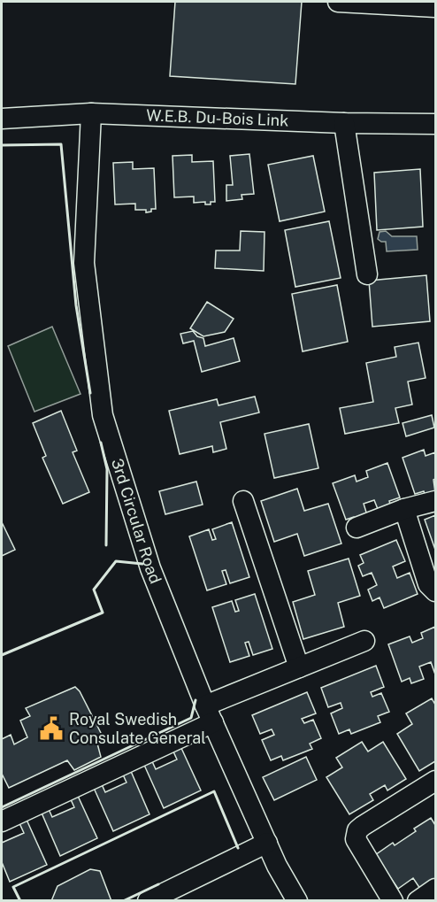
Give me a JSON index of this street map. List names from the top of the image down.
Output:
{
  "streets": {
    "street": ["W.E.B. Du-Bois Link", "3rd Circular Road"]
  },
  "crossings": [
    ["W.E.B. Du-Bois Link", "3rd Circular Road"]
  ],
  "places": {
    "public building": ["Royal Swedish Consulate General"]
  }
}
